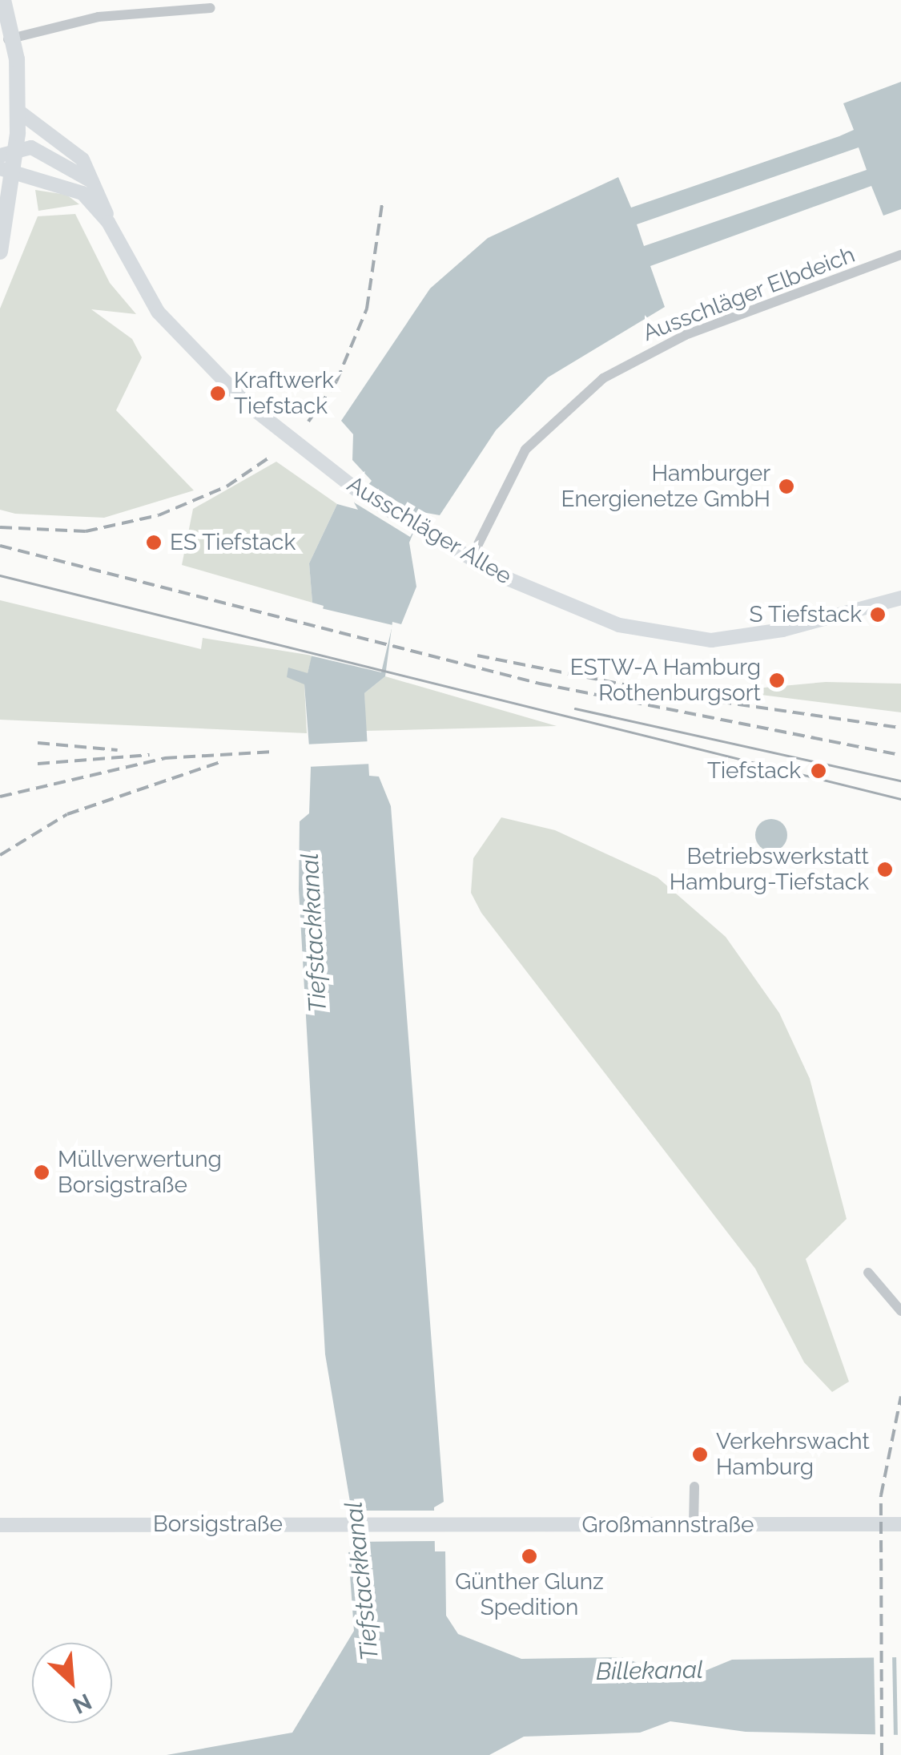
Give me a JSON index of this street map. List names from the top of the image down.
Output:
{
  "streets": {
    "street": [
      "Ausschläger Elbdeich",
      "Ausschläger Allee",
      "Borsigstraße",
      "Großmannstraße"
    ]
  },
  "crossings": [
    ["Ausschläger Elbdeich", "Ausschläger Allee"],
    ["Borsigstraße", "Großmannstraße"]
  ],
  "water": ["Tiefstackkanal", "Billekanal"],
  "places": [
    "Kraftwerk Tiefstack",
    "Hamburger Energienetze GmbH",
    "ES Tiefstack",
    "S Tiefstack",
    "ESTW-A Hamburg Rothenburgsort",
    "Tiefstack",
    "Betriebswerkstatt Hamburg-Tiefstack",
    "Müllverwertung Borsigstraße",
    "Verkehrswacht Hamburg",
    "Günther Glunz Spedition"
  ],
  "north": "bottom right"
}
